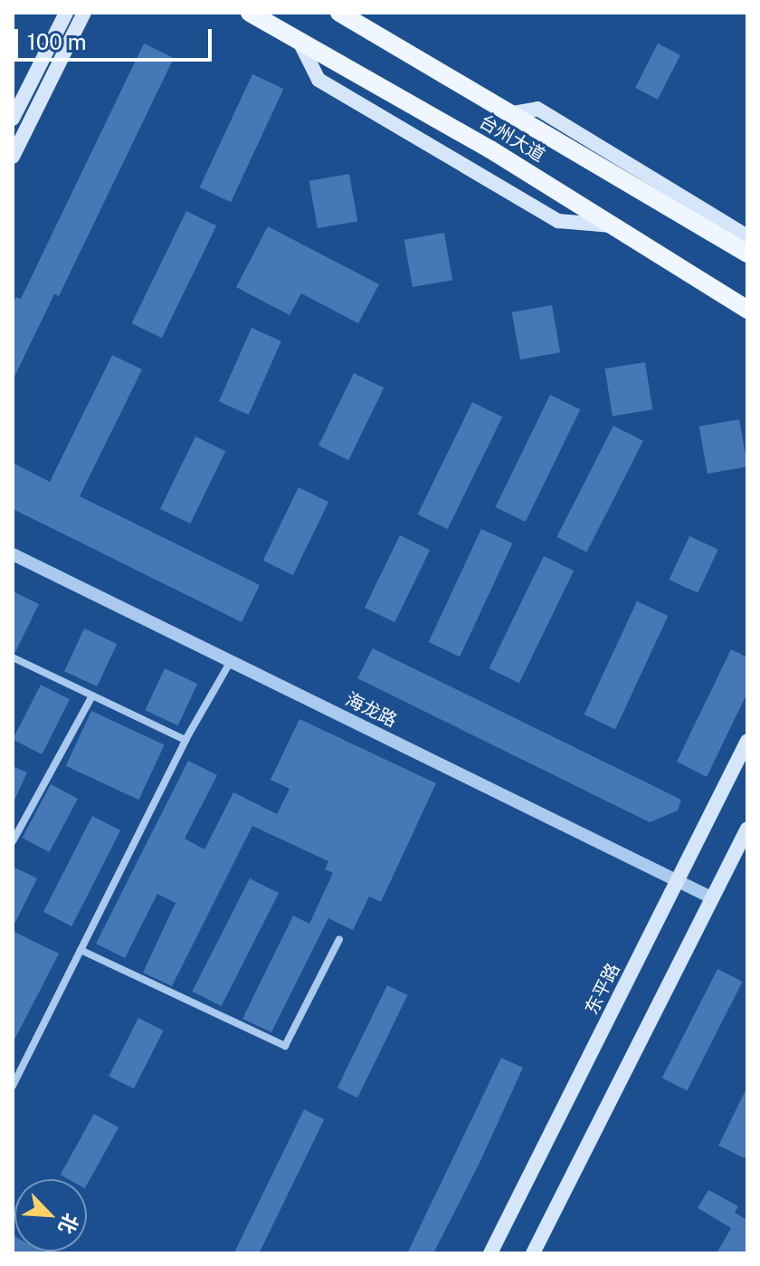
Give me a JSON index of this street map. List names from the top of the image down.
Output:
{
  "streets": {
    "main road": ["台州大道", "东平路"],
    "street": ["海龙路"]
  },
  "crossings": [
    ["海龙路", "东平路"]
  ],
  "scale_bar": "100 m",
  "north": "bottom right"
}
